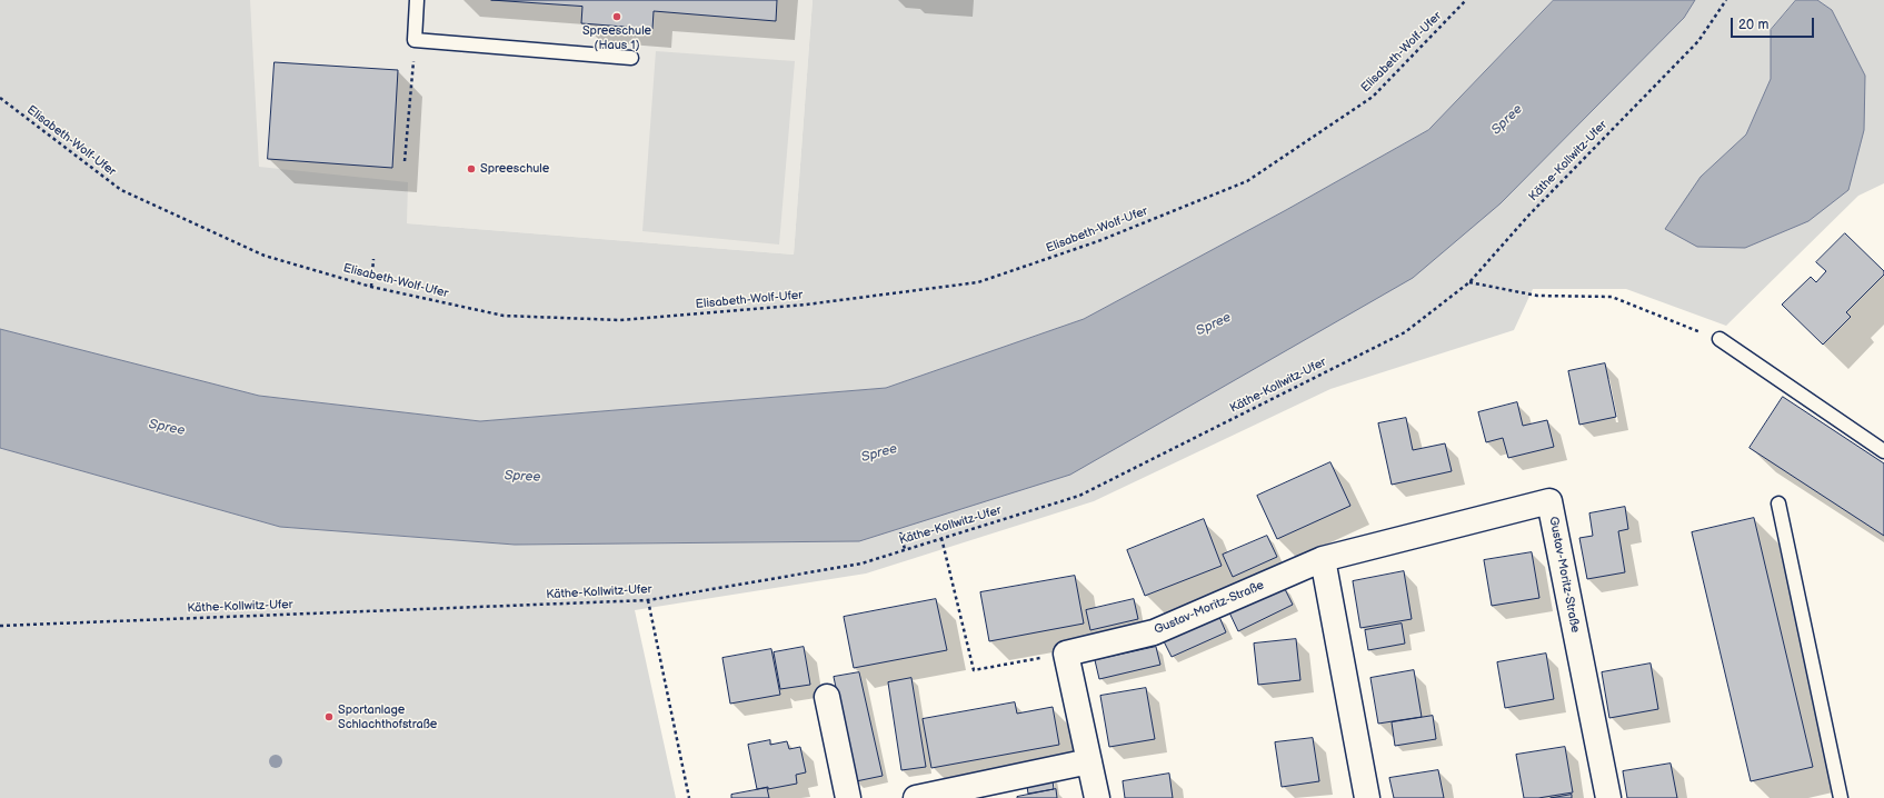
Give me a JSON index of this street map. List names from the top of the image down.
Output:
{
  "streets": {
    "street": ["Gustav-Moritz-Straße"],
    "path": ["Elisabeth-Wolf-Ufer", "Käthe-Kollwitz-Ufer"]
  },
  "water": ["Spree"],
  "places": ["Spreeschule (Haus 1)", "Spreeschule", "Sportanlage Schlachthofstraße"],
  "scale_bar": "20 m"
}
